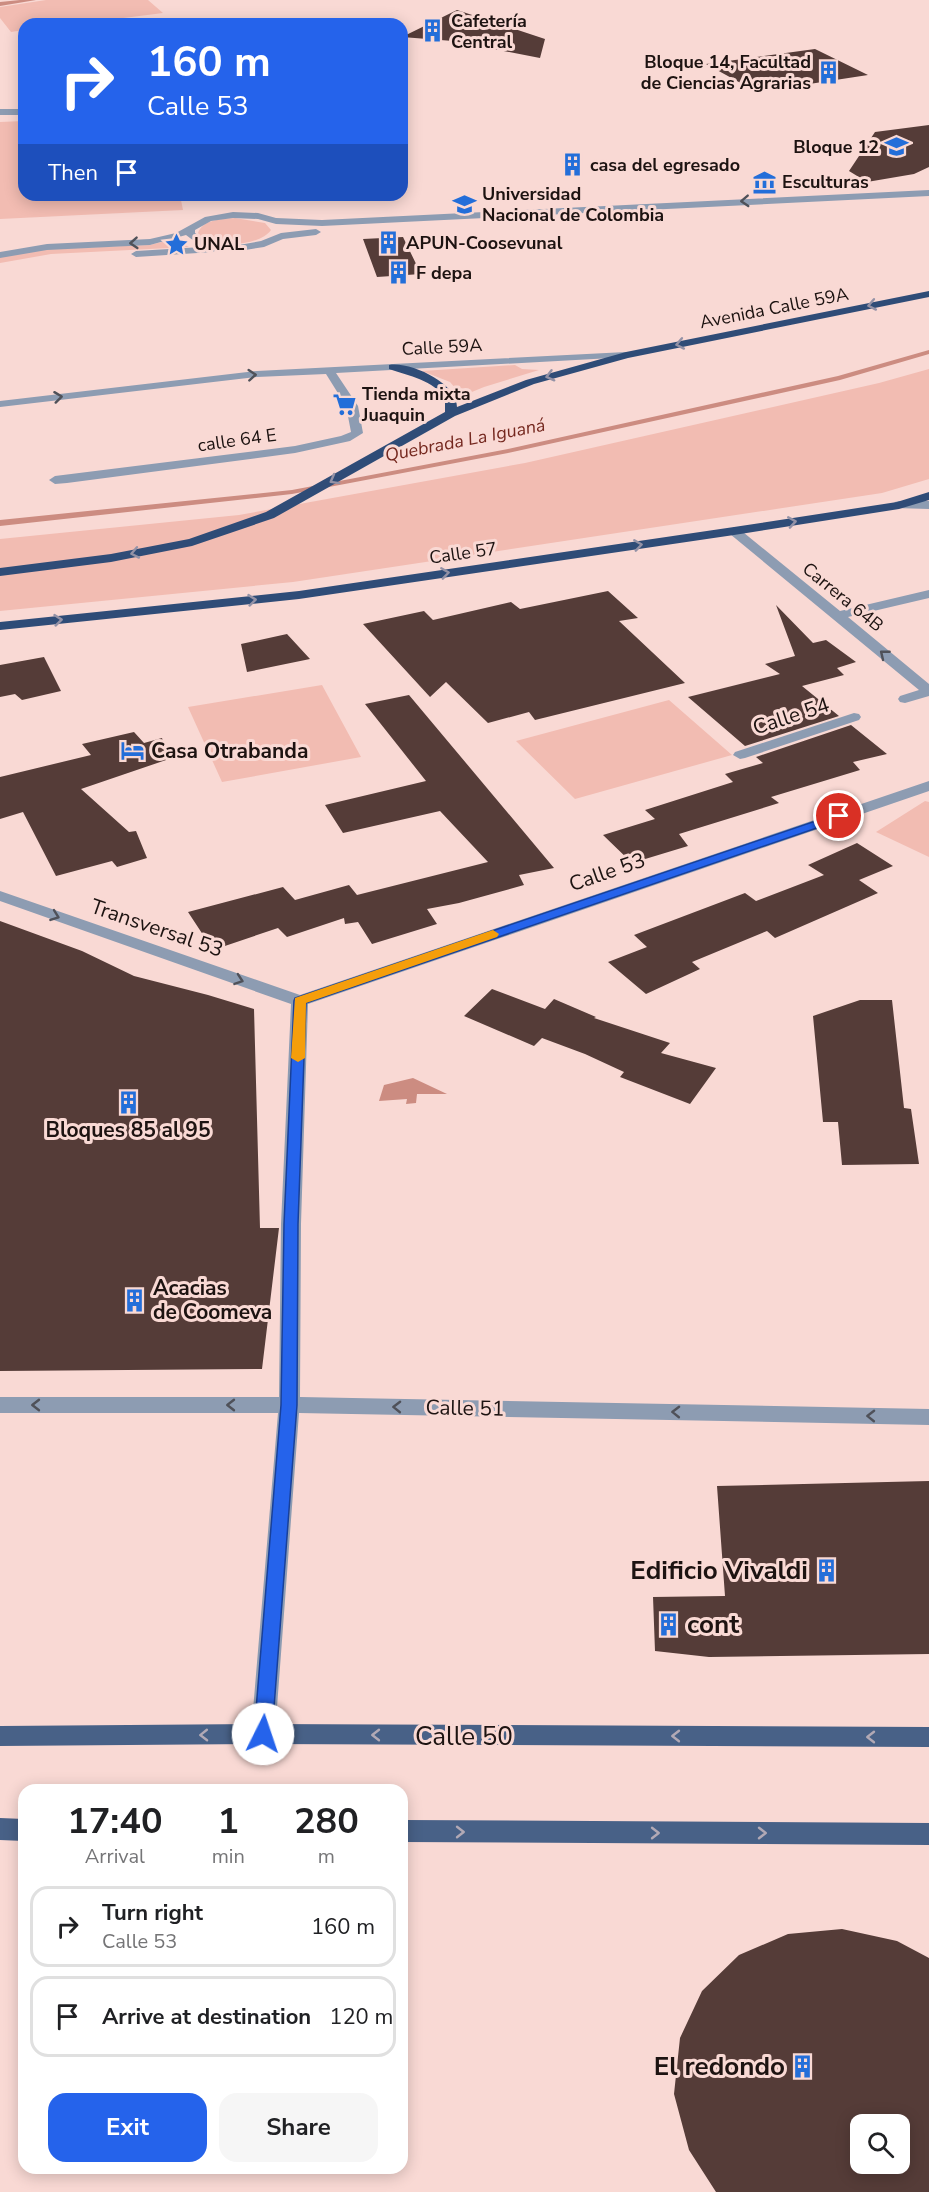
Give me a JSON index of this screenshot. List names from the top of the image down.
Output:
{
  "streets": {
    "highway": ["Avenida Calle 59A", "Calle 57"],
    "main road": ["Calle 50"],
    "street": [
      "Calle 59A",
      "calle 64 E",
      "Carrera 64B",
      "Calle 54",
      "Calle 53",
      "Transversal 53",
      "Calle 51"
    ]
  },
  "crossings": [
    ["Avenida Calle 59A", "Calle 59A"],
    ["Calle 57", "Carrera 64B"],
    ["Calle 53", "Transversal 53"]
  ],
  "one_way": [
    "Avenida Calle 59A",
    "Carrera 64B",
    "Transversal 53",
    "Calle 51"
  ],
  "water": ["Quebrada La Iguaná"],
  "places": {
    "building": [
      "Cafetería Central",
      "Bloque 14, Facultad de Ciencias Agrarias",
      "casa del egresado",
      "APUN-Coosevunal",
      "F depa",
      "Bloques 85 al 95",
      "Acacias de Coomeva",
      "Edificio Vivaldi",
      "cont",
      "El redondo"
    ],
    "school or university": ["Bloque 12", "Universidad Nacional de Colombia"],
    "museum": ["Esculturas"],
    "place": ["UNAL"],
    "supermarket": ["Tienda mixta Juaquin"],
    "hotel": ["Casa Otrabanda"]
  },
  "page": {
    "turn": ["160 m", "Calle 53"],
    "then": "Then",
    "eta": [
      "17:40",
      "Arrival",
      "1",
      "min",
      "280",
      "m"
    ],
    "list": [
      {
        "name": "Turn right",
        "note": "Calle 53",
        "value": "160 m"
      },
      {
        "name": "Arrive at destination",
        "value": "120 m"
      }
    ],
    "buttons": ["Exit", "Share"]
  }
}
